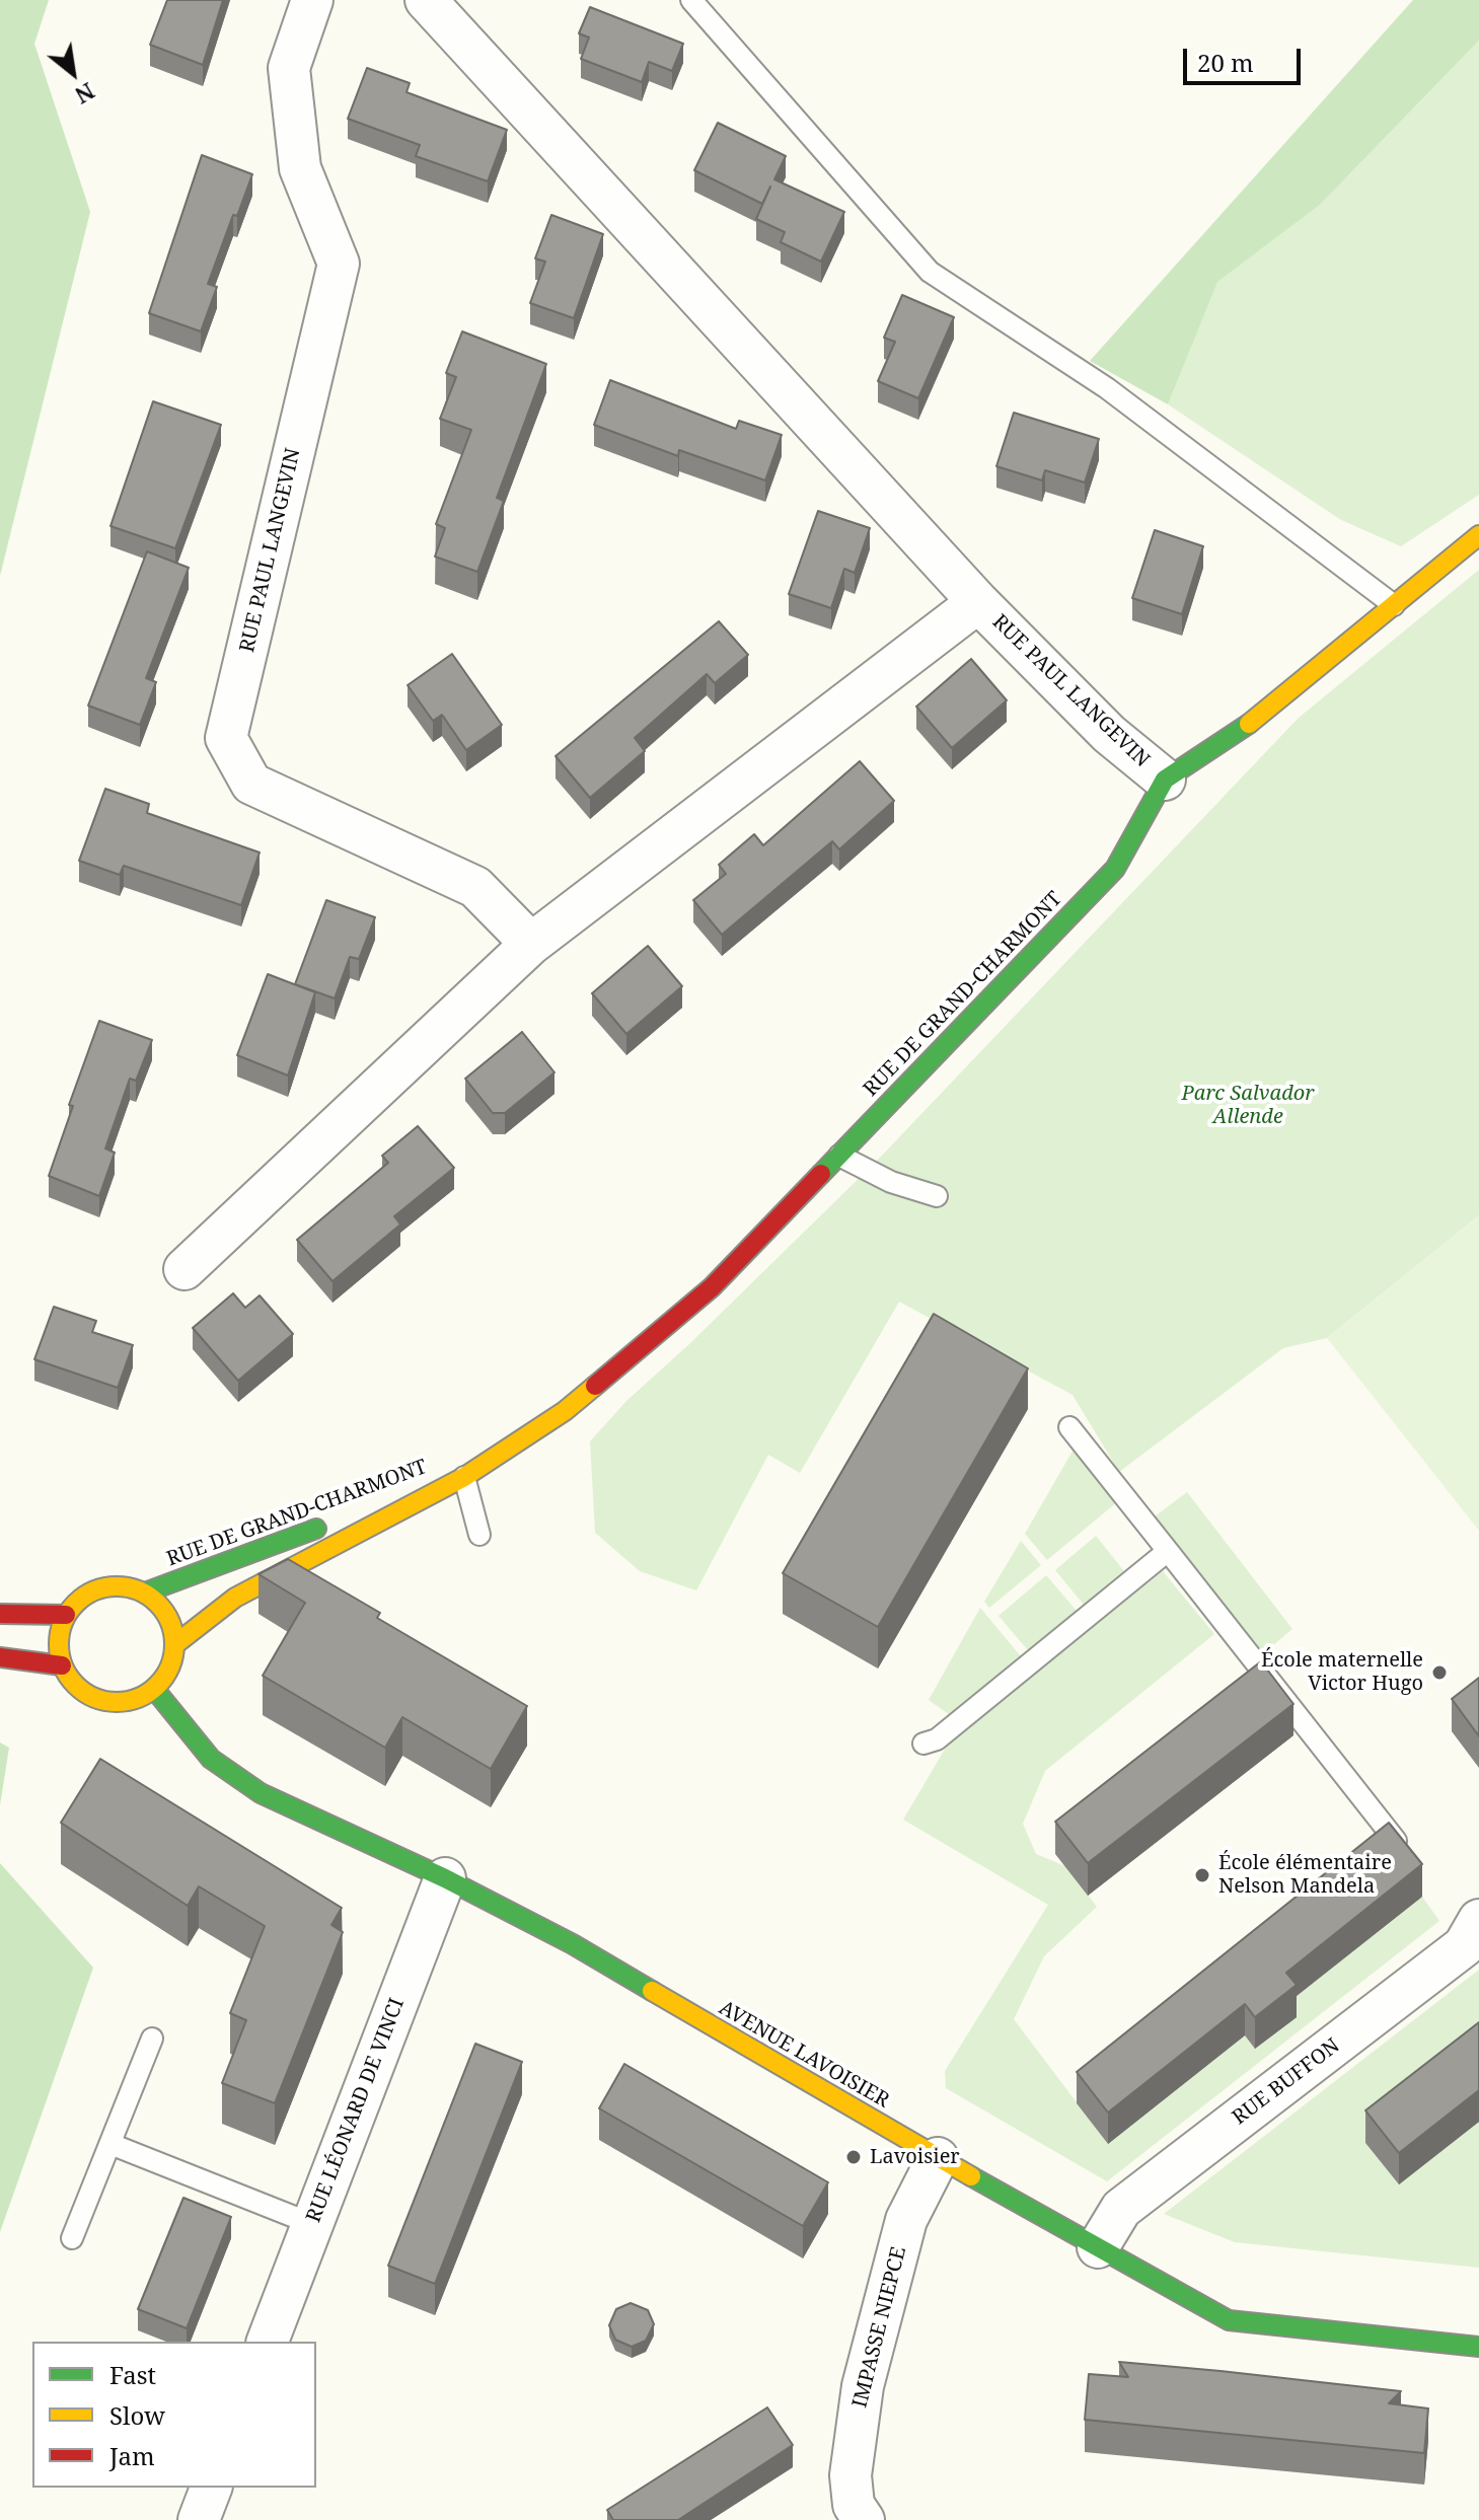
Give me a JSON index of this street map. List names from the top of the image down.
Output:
{
  "streets": {
    "street": [
      "RUE PAUL LANGEVIN",
      "RUE DE GRAND-CHARMONT",
      "AVENUE LAVOISIER",
      "RUE BUFFON",
      "RUE LÉONARD DE VINCI",
      "IMPASSE NIEPCE"
    ]
  },
  "crossings": [
    ["RUE PAUL LANGEVIN", "RUE DE GRAND-CHARMONT"],
    ["RUE DE GRAND-CHARMONT", "AVENUE LAVOISIER"],
    ["AVENUE LAVOISIER", "RUE BUFFON"],
    ["AVENUE LAVOISIER", "RUE LÉONARD DE VINCI"],
    ["AVENUE LAVOISIER", "IMPASSE NIEPCE"]
  ],
  "parks": ["Parc Salvador Allende"],
  "places": ["École maternelle Victor Hugo", "École élémentaire Nelson Mandela", "Lavoisier"],
  "legend": ["Fast", "Slow", "Jam"],
  "scale_bar": "20 m",
  "north": "bottom right"
}
